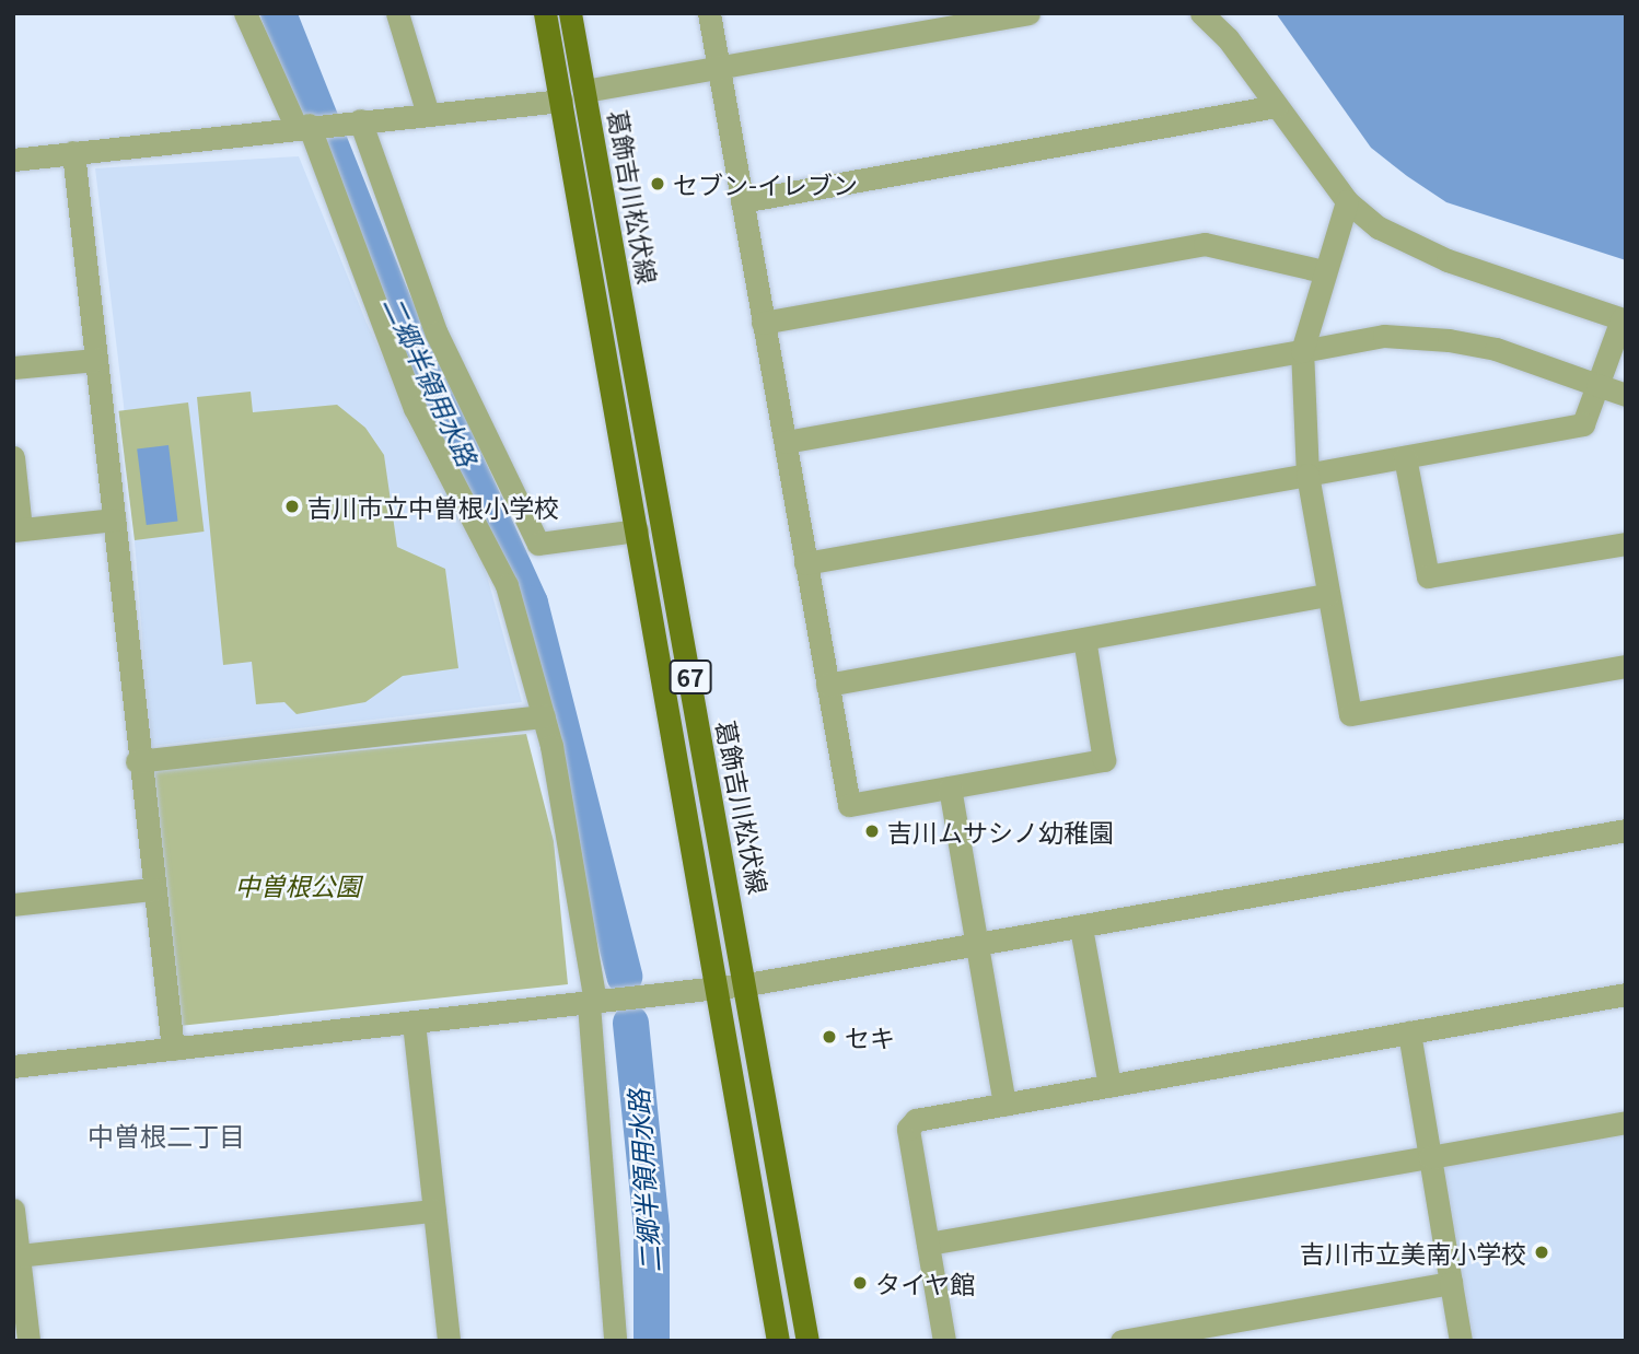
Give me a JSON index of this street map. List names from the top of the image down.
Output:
{
  "streets": {
    "main road": ["葛飾吉川松伏線", "67"]
  },
  "districts": ["中曽根二丁目"],
  "water": ["二郷半領用水路"],
  "parks": ["中曽根公園"],
  "places": [
    "セブン-イレブン",
    "吉川市立中曽根小学校",
    "吉川ムサシノ幼稚園",
    "セキ",
    "吉川市立美南小学校",
    "タイヤ館"
  ]
}
